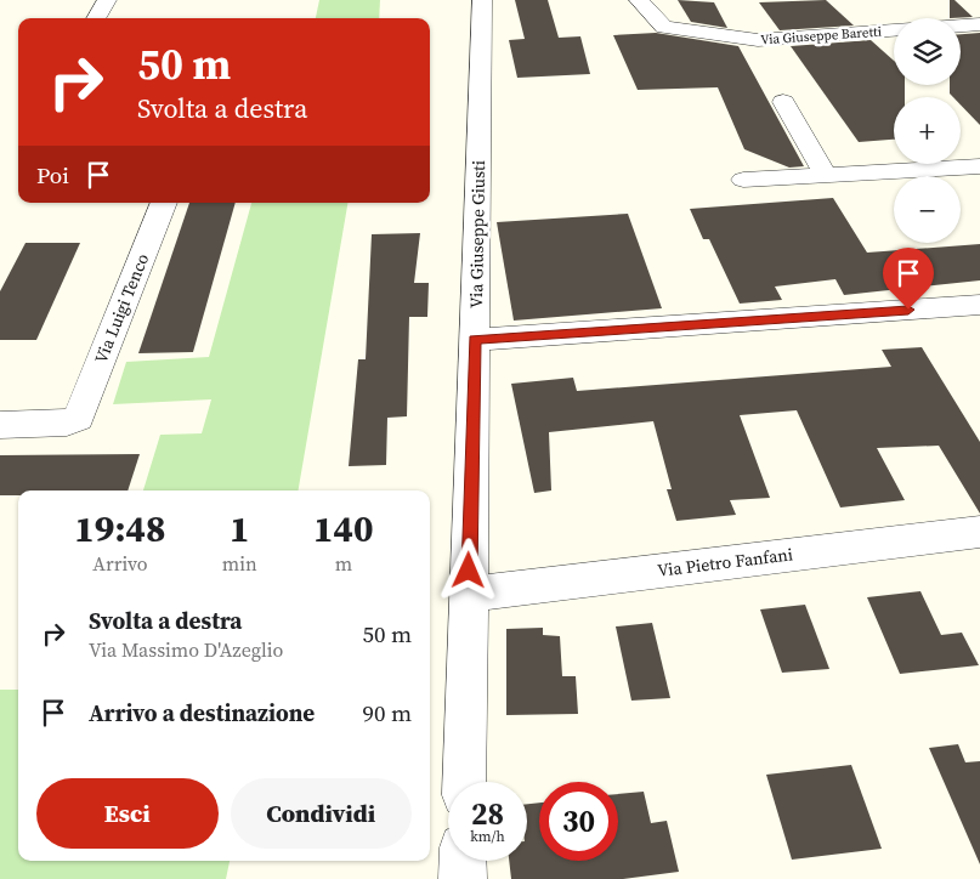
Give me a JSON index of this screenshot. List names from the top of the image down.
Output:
{
  "streets": {
    "street": [
      "Via Giuseppe Baretti",
      "Via Giuseppe Giusti",
      "Via Luigi Tenco",
      "Via Pietro Fanfani"
    ]
  },
  "crossings": [
    ["Via Giuseppe Giusti", "Via Pietro Fanfani"]
  ],
  "page": {
    "map_buttons": ["+", "−"],
    "turn": ["50 m", "Svolta a destra"],
    "then": "Poi",
    "eta": [
      "19:48",
      "Arrivo",
      "1",
      "min",
      "140",
      "m"
    ],
    "list": [
      {
        "name": "Svolta a destra",
        "note": "Via Massimo D'Azeglio",
        "value": "50 m"
      },
      {
        "name": "Arrivo a destinazione",
        "value": "90 m"
      }
    ],
    "buttons": ["Esci", "Condividi"],
    "speed": "28 km/h",
    "limit": "30"
  }
}
